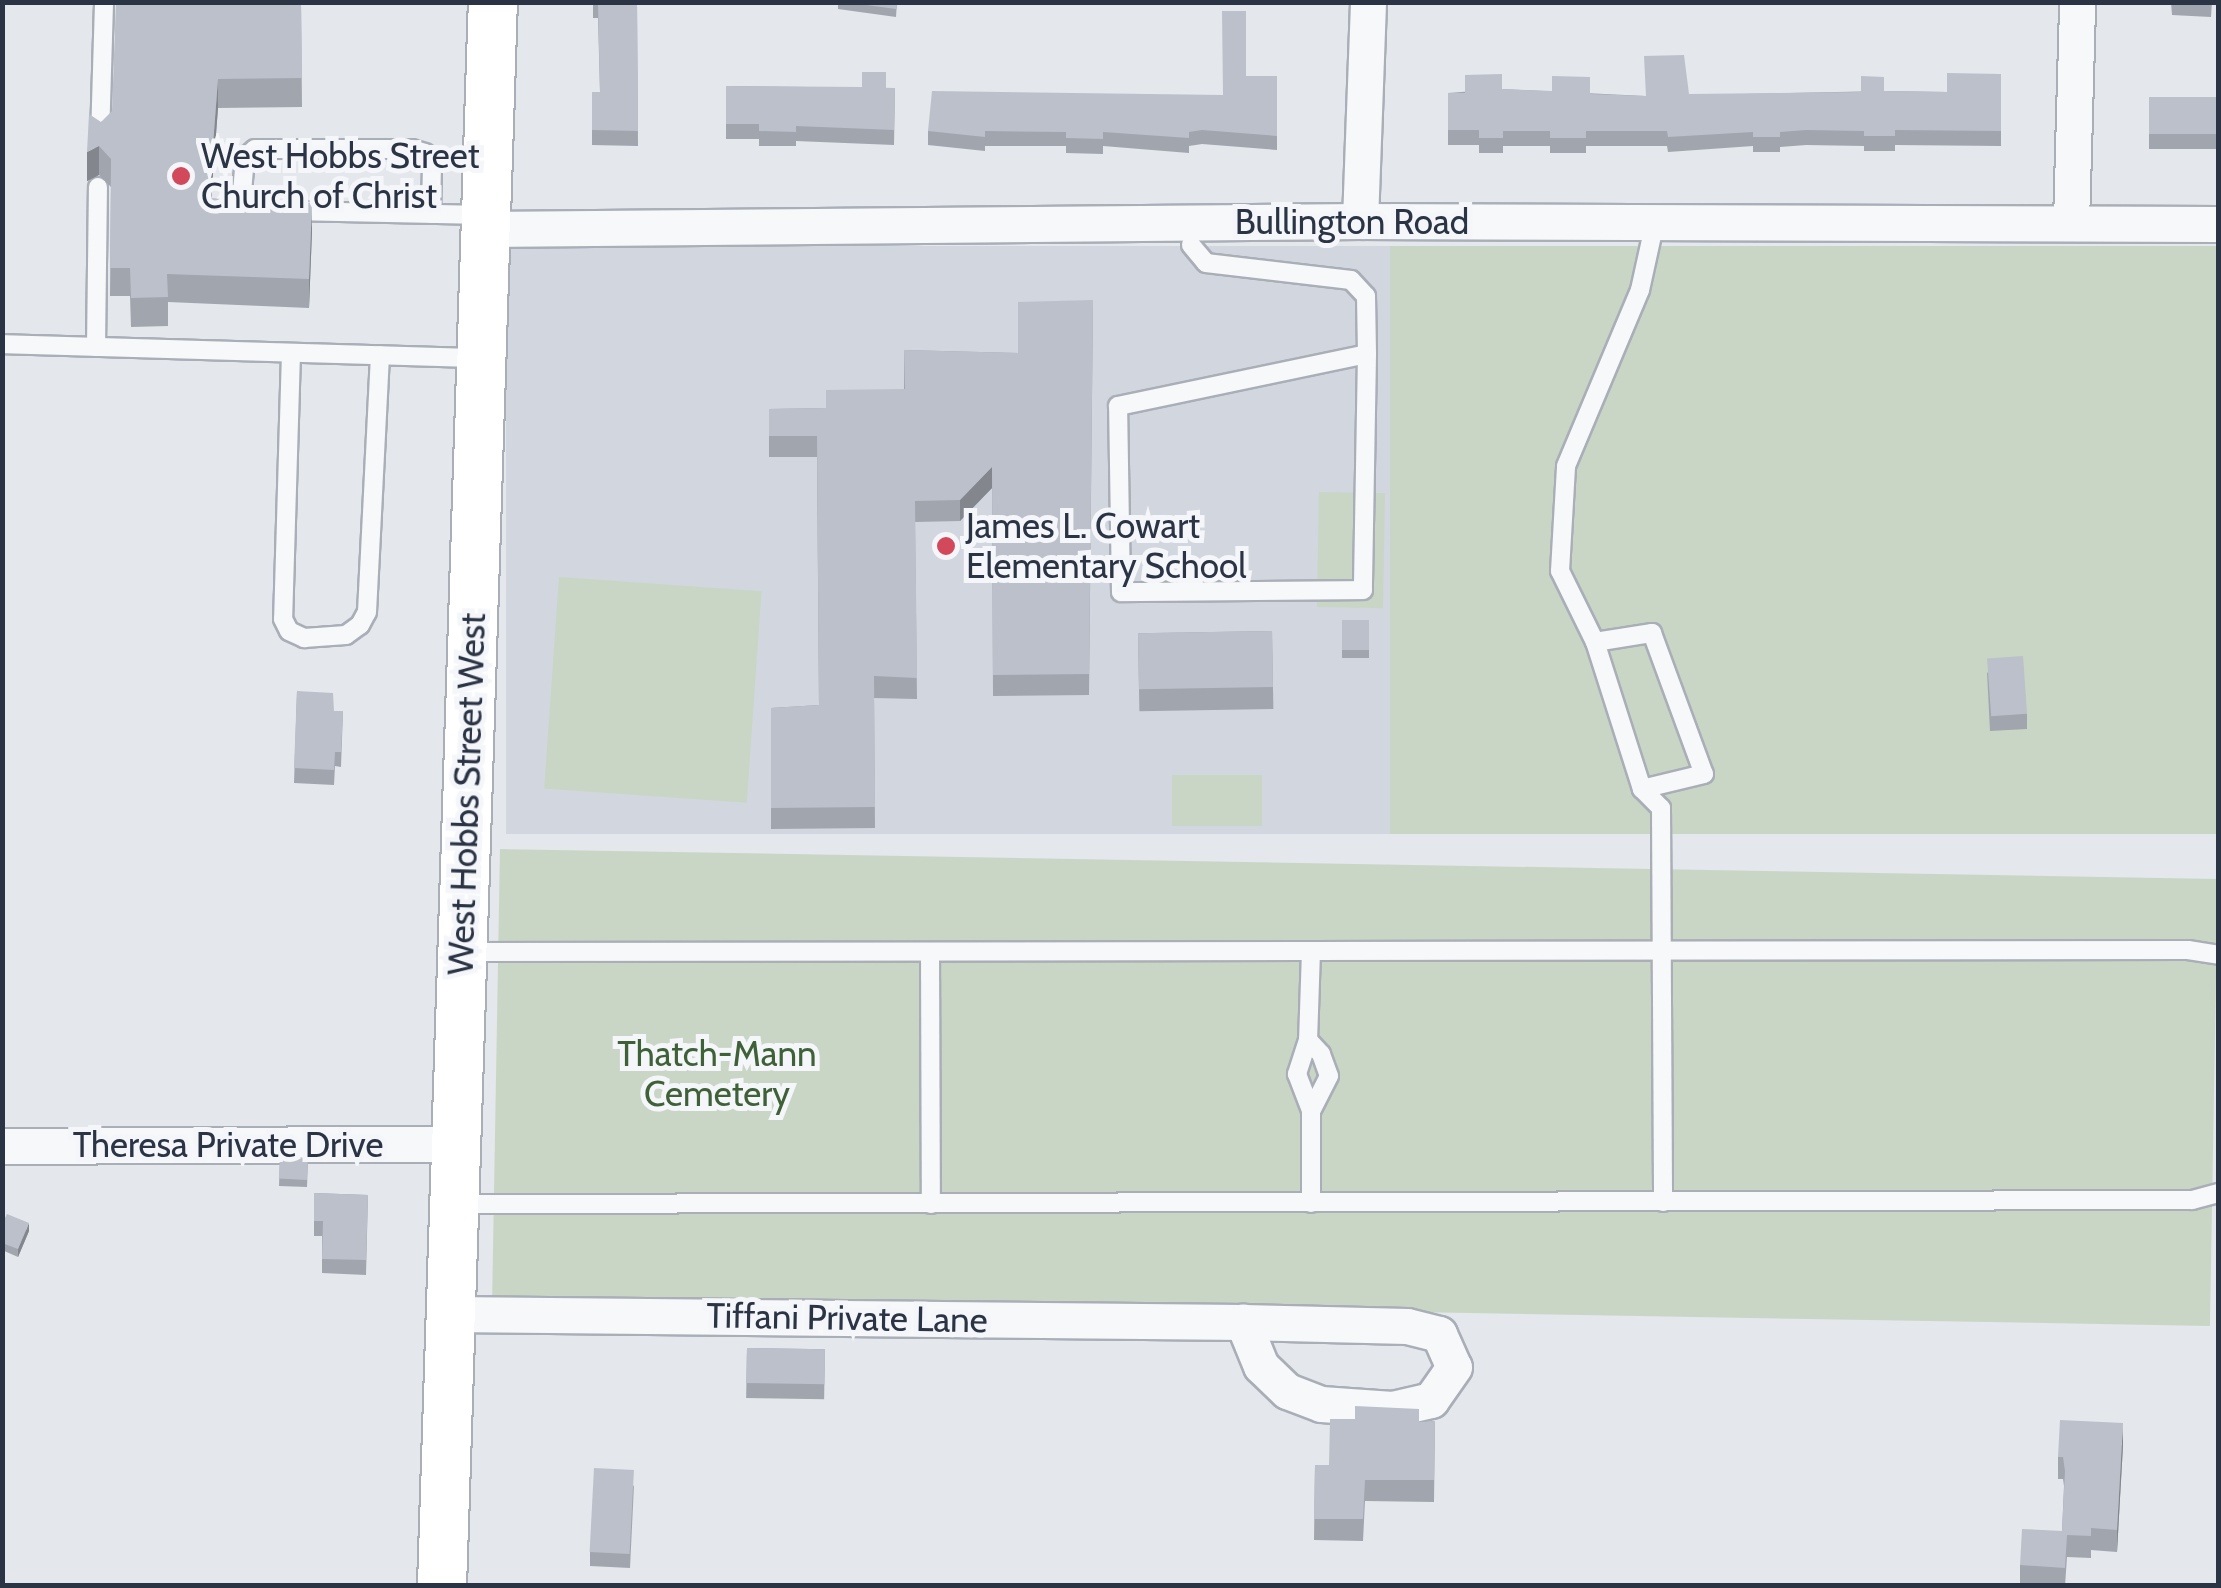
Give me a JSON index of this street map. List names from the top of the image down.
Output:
{
  "streets": {
    "street": [
      "Bullington Road",
      "West Hobbs Street West",
      "Theresa Private Drive",
      "Tiffani Private Lane"
    ]
  },
  "crossings": [
    ["Bullington Road", "West Hobbs Street West"],
    ["West Hobbs Street West", "Theresa Private Drive"],
    ["West Hobbs Street West", "Tiffani Private Lane"]
  ],
  "parks": ["Thatch-Mann Cemetery"],
  "places": ["West Hobbs Street Church of Christ", "James L. Cowart Elementary School"]
}
